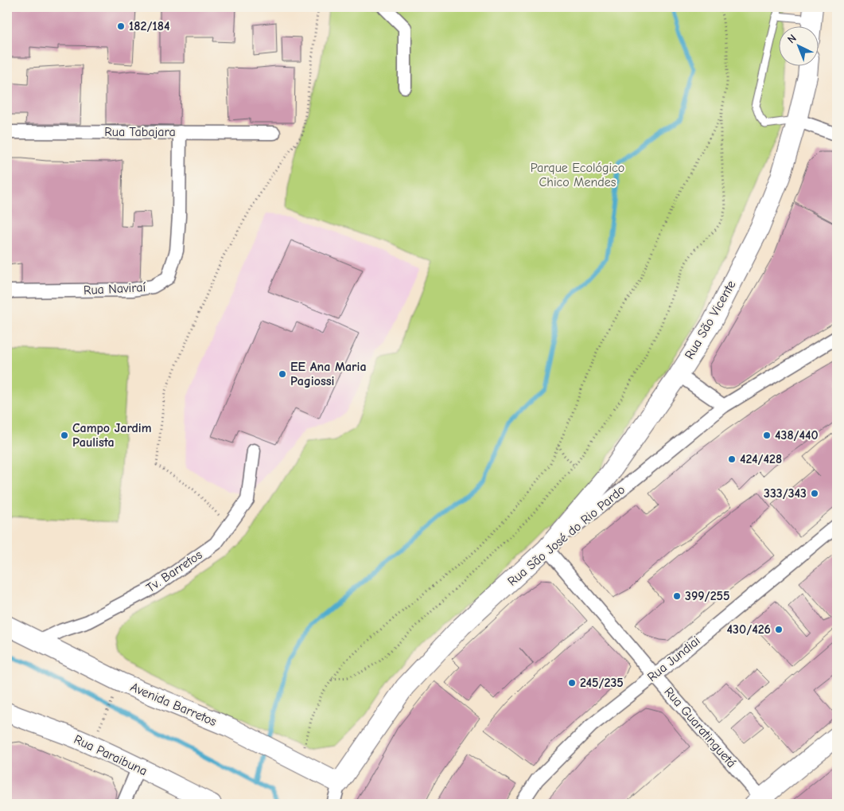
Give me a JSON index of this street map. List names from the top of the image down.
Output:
{
  "streets": {
    "street": [
      "Rua Tabajara",
      "Rua Naviraí",
      "Rua São Vicente",
      "Rua São José do Rio Pardo",
      "Tv. Barretos",
      "Rua Jundiai",
      "Avenida Barretos",
      "Rua Guaratinguetá",
      "Rua Paraibuna"
    ]
  },
  "crossings": [
    ["Rua Tabajara", "Rua Naviraí"],
    ["Rua São Vicente", "Rua São José do Rio Pardo"],
    ["Rua São Vicente", "Rua Guaratinguetá"],
    ["Rua São José do Rio Pardo", "Avenida Barretos"],
    ["Rua São José do Rio Pardo", "Rua Guaratinguetá"],
    ["Tv. Barretos", "Avenida Barretos"],
    ["Rua Jundiai", "Rua Guaratinguetá"]
  ],
  "parks": ["Parque Ecológico Chico Mendes"],
  "places": [
    "182/184",
    "EE Ana Maria Pagiossi",
    "Campo Jardim Paulista",
    "438/440",
    "424/428",
    "333/343",
    "399/255",
    "430/426",
    "245/235"
  ],
  "north": "top left"
}
